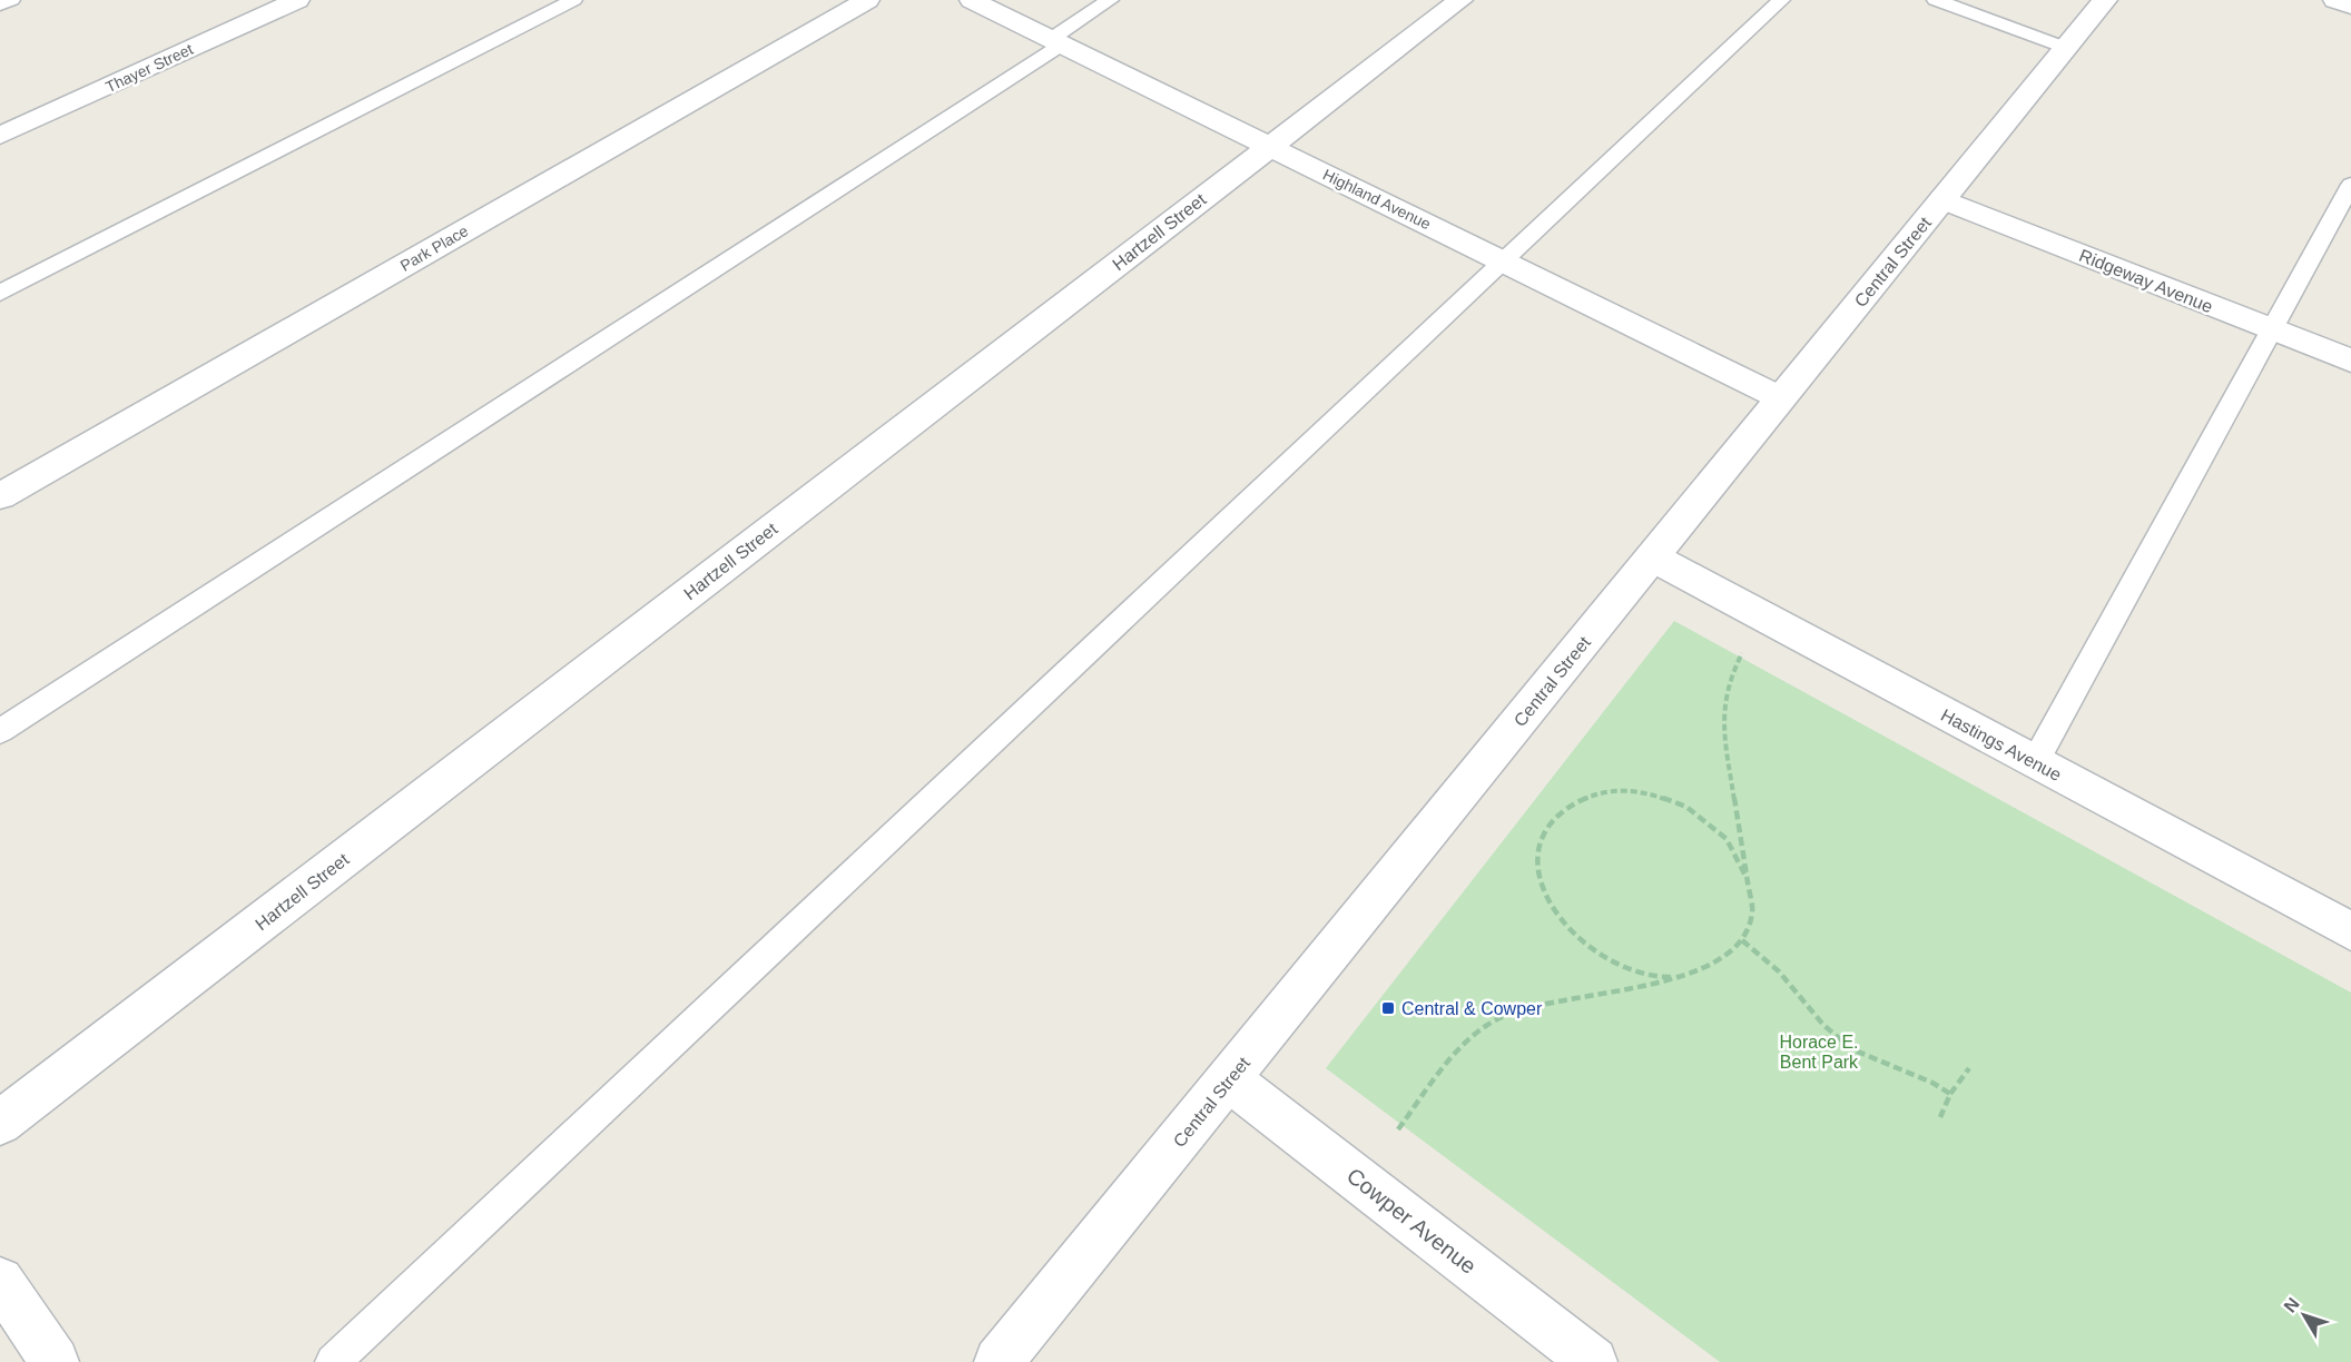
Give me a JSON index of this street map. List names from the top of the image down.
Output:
{
  "streets": {
    "street": [
      "Thayer Street",
      "Highland Avenue",
      "Hartzell Street",
      "Park Place",
      "Central Street",
      "Ridgeway Avenue",
      "Hastings Avenue",
      "Cowper Avenue"
    ]
  },
  "crossings": [
    ["Highland Avenue", "Hartzell Street"],
    ["Highland Avenue", "Central Street"],
    ["Central Street", "Ridgeway Avenue"],
    ["Central Street", "Hastings Avenue"],
    ["Central Street", "Cowper Avenue"]
  ],
  "parks": ["Horace E. Bent Park"],
  "places": {
    "transit": ["Central & Cowper"]
  },
  "north": "top left"
}
